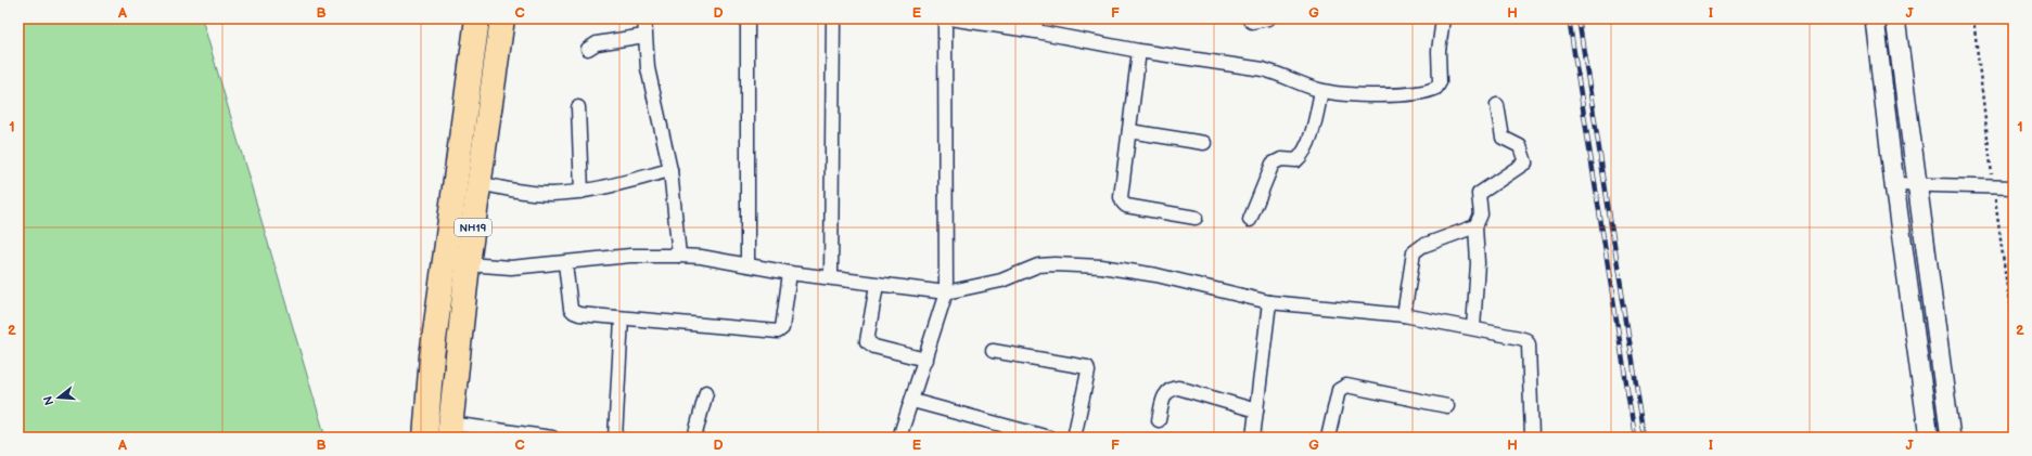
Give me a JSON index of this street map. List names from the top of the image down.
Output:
{
  "streets": {
    "highway": ["NH19"]
  },
  "north": "left",
  "grid": {
    "columns": [
      "A",
      "B",
      "C",
      "D",
      "E",
      "F",
      "G",
      "H",
      "I",
      "J"
    ],
    "rows": ["1", "2"]
  }
}
